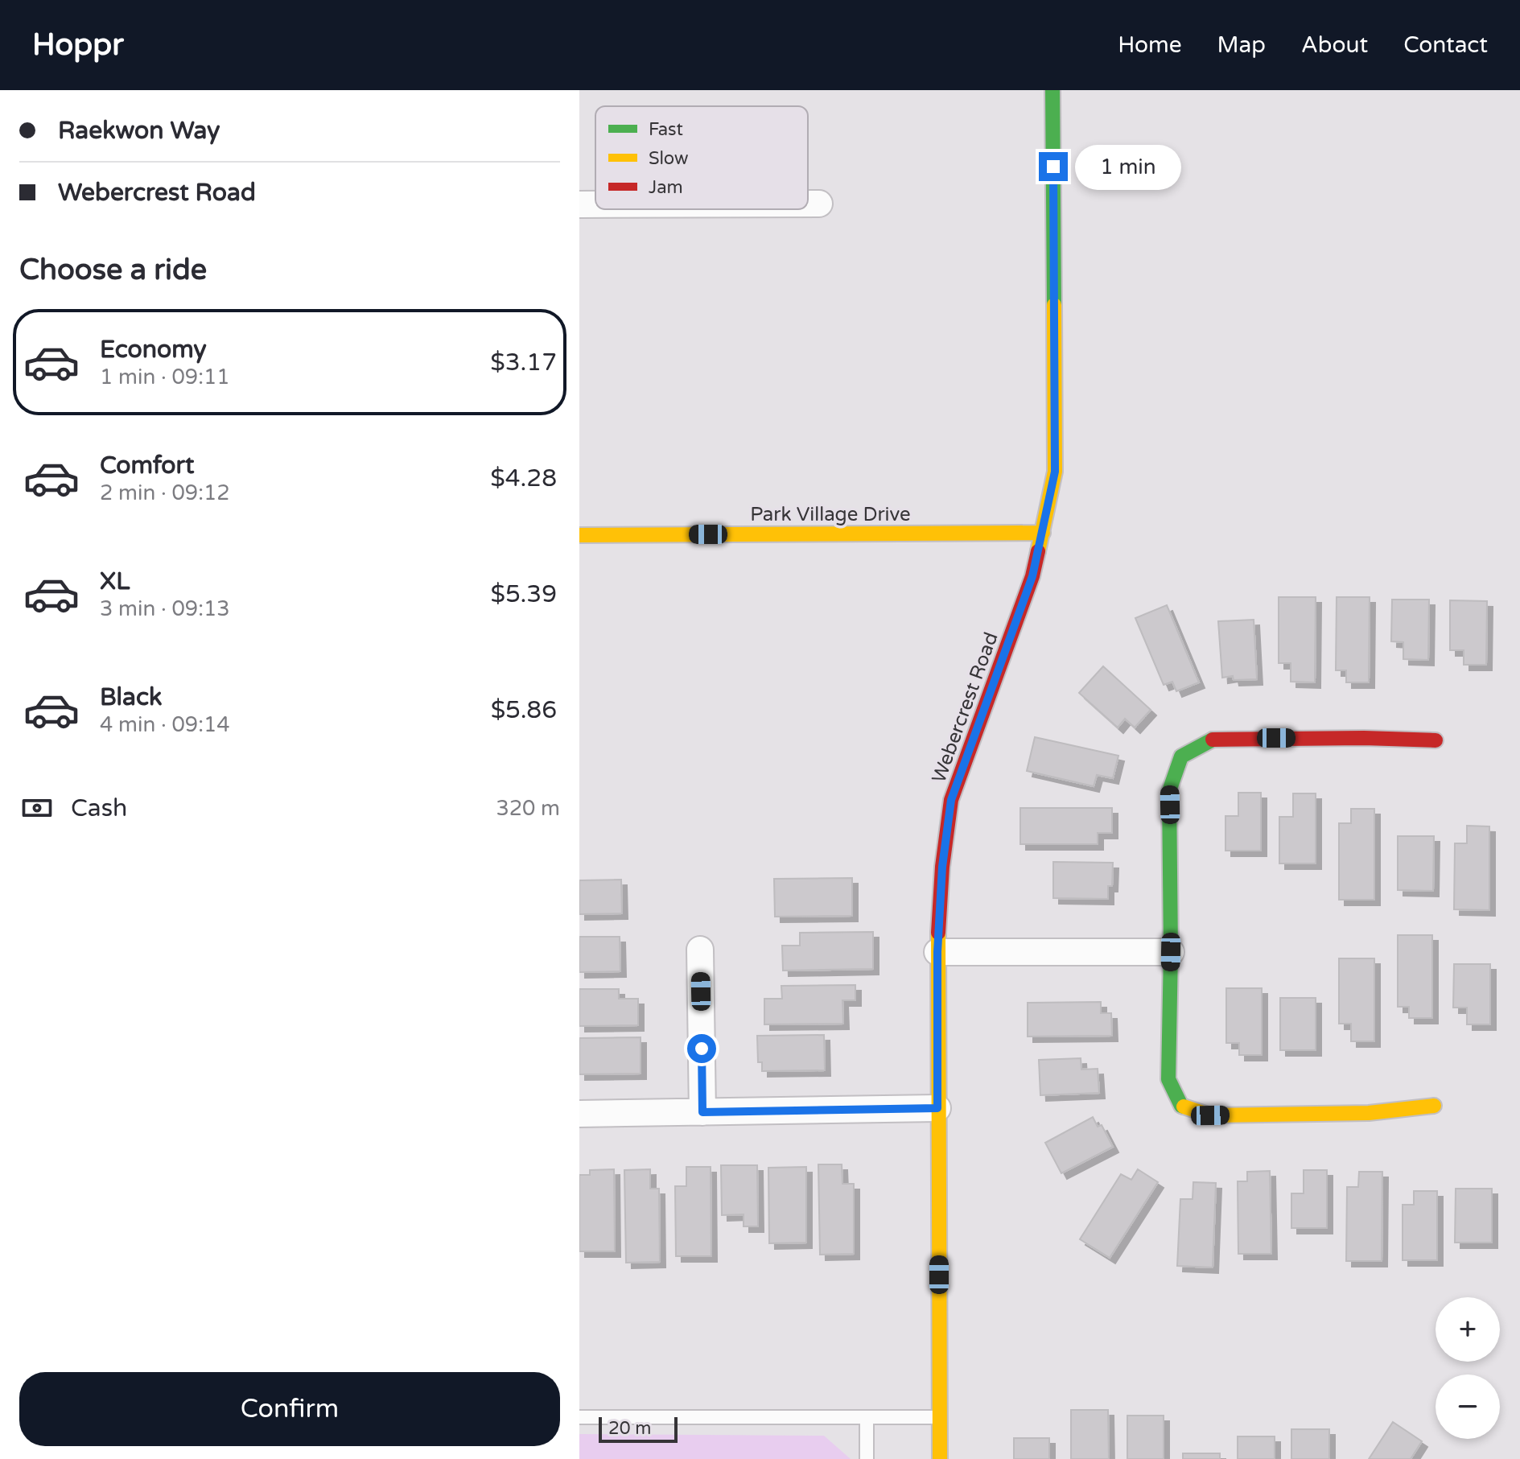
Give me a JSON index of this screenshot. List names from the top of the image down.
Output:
{
  "streets": {
    "street": ["Park Village Drive", "Webercrest Road"]
  },
  "crossings": [
    ["Park Village Drive", "Webercrest Road"]
  ],
  "legend": ["Fast", "Slow", "Jam"],
  "scale_bar": "20 m",
  "page": {
    "header": "Hoppr",
    "nav": [
      "Home",
      "Map",
      "About",
      "Contact"
    ],
    "banner": ["Raekwon Way", "Webercrest Road"],
    "bubble": "1 min",
    "heading": "Choose a ride",
    "list": [
      {
        "name": "Economy",
        "note": "1 min · 09:11",
        "value": "$3.17"
      },
      {
        "name": "Comfort",
        "note": "2 min · 09:12",
        "value": "$4.28"
      },
      {
        "name": "XL",
        "note": "3 min · 09:13",
        "value": "$5.39"
      },
      {
        "name": "Black",
        "note": "4 min · 09:14",
        "value": "$5.86"
      }
    ],
    "pay": ["Cash", "320 m"],
    "map_buttons": ["+", "−"],
    "buttons": "Confirm",
    "scale": "20 m"
  }
}
